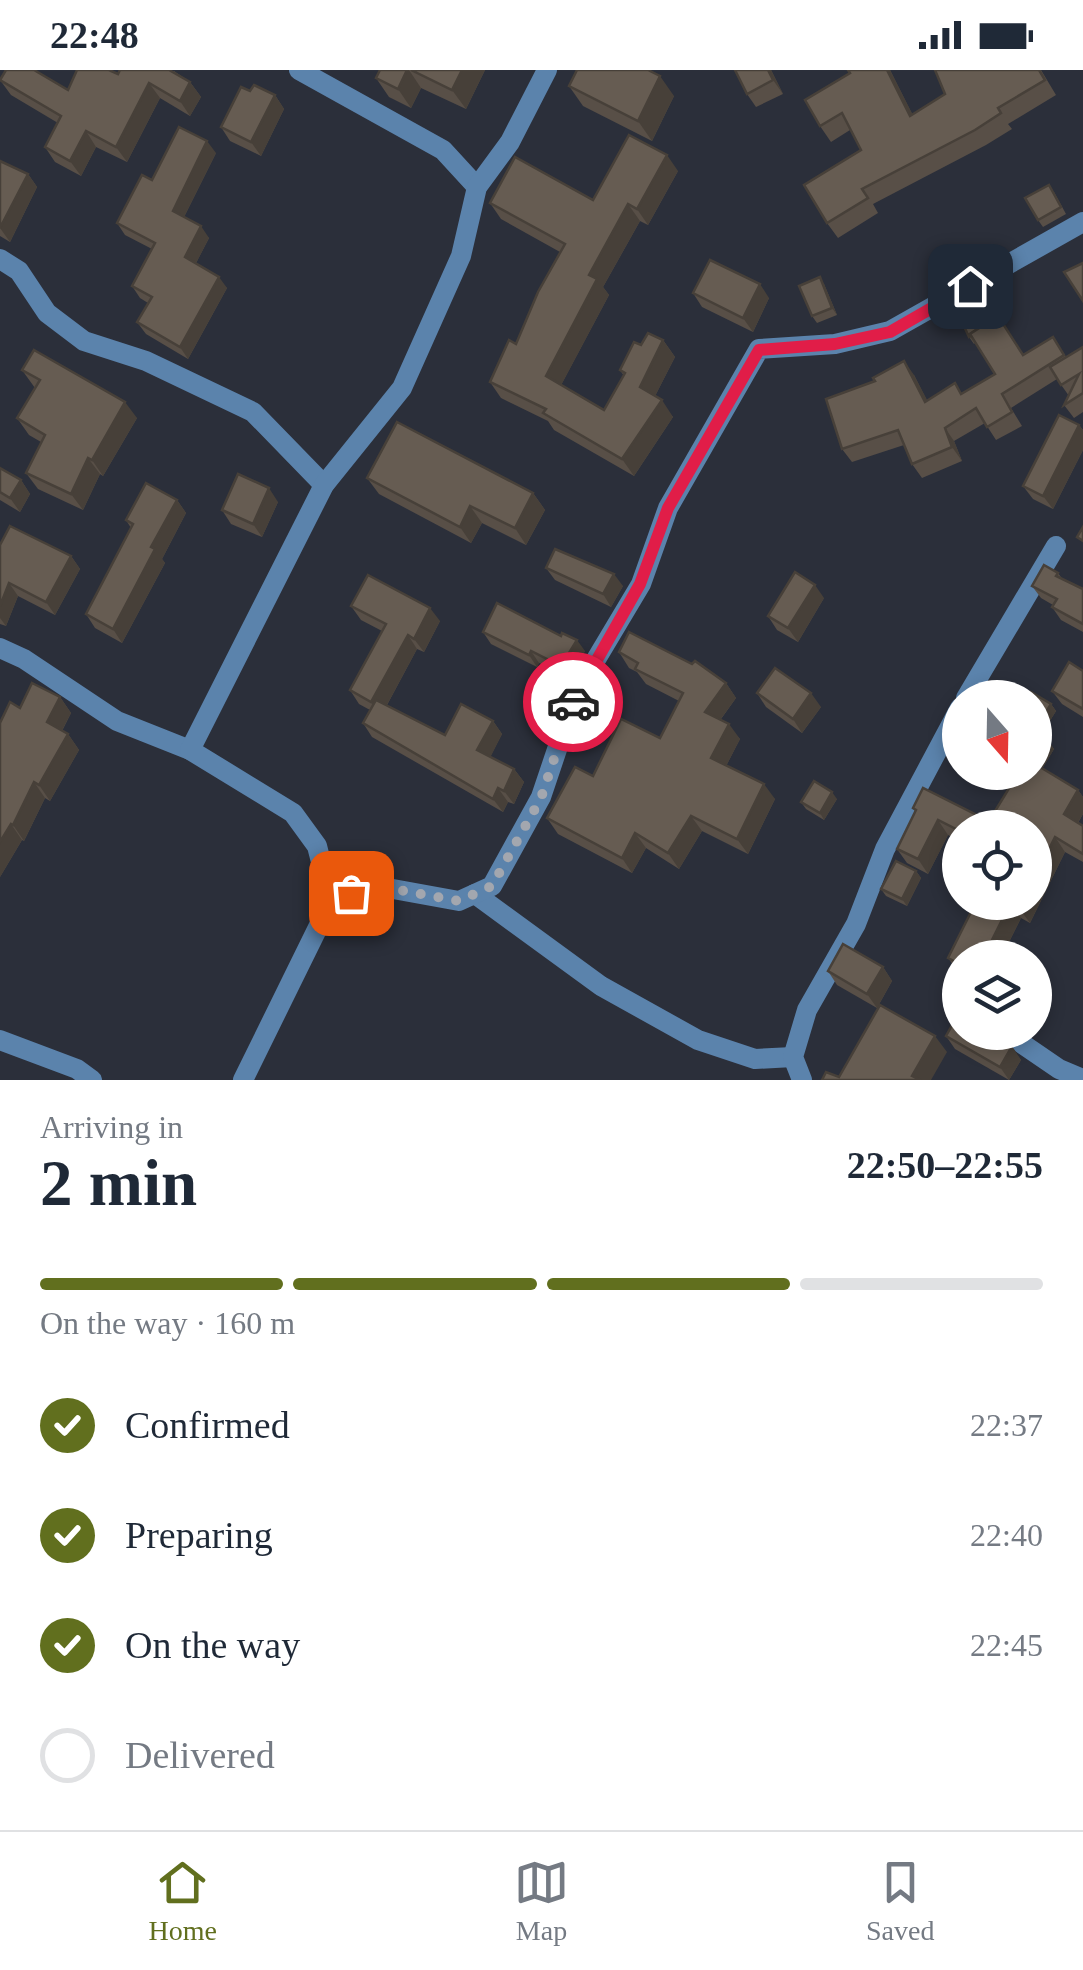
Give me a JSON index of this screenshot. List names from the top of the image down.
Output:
{
  "north": "bottom",
  "page": {
    "status": "22:48",
    "heading": ["2 min", "Arriving in", "22:50–22:55"],
    "bar": "On the way · 160 m",
    "list": [
      ["Confirmed", "22:37"],
      ["Preparing", "22:40"],
      ["On the way", "22:45"],
      "Delivered"
    ],
    "tabs": ["Home", "Map", "Saved"]
  }
}
